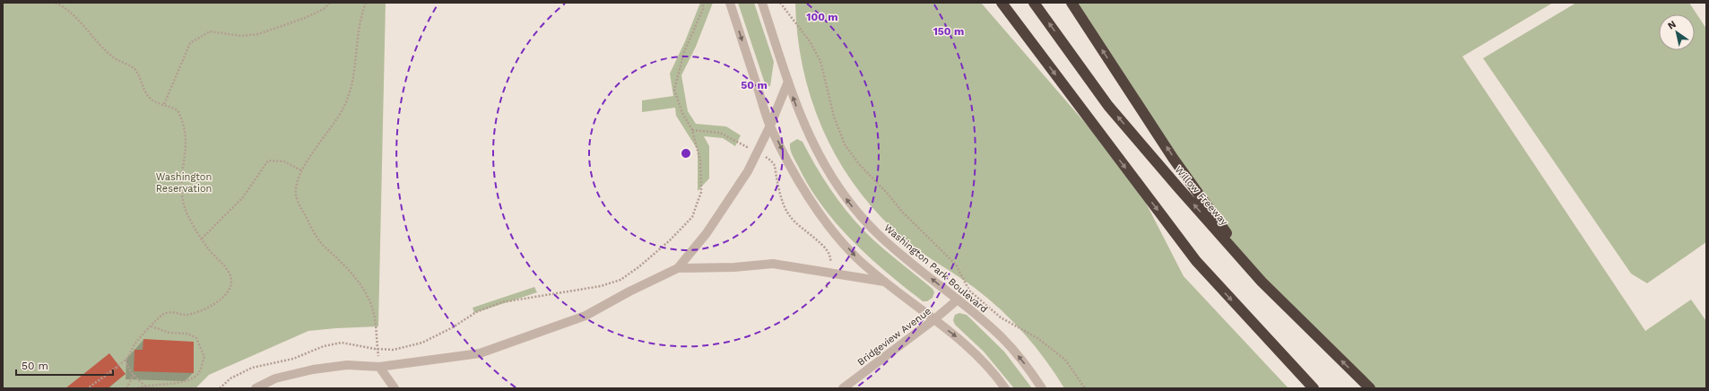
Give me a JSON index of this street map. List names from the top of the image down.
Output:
{
  "streets": {
    "highway": ["Willow Freeway"],
    "street": ["Washington Park Boulevard", "Bridgeview Avenue"]
  },
  "crossings": [
    ["Washington Park Boulevard", "Bridgeview Avenue"]
  ],
  "parks": ["Washington Reservation"],
  "scale_bar": "50 m",
  "north": "top left",
  "rings": ["100 m", "150 m", "50 m"]
}
